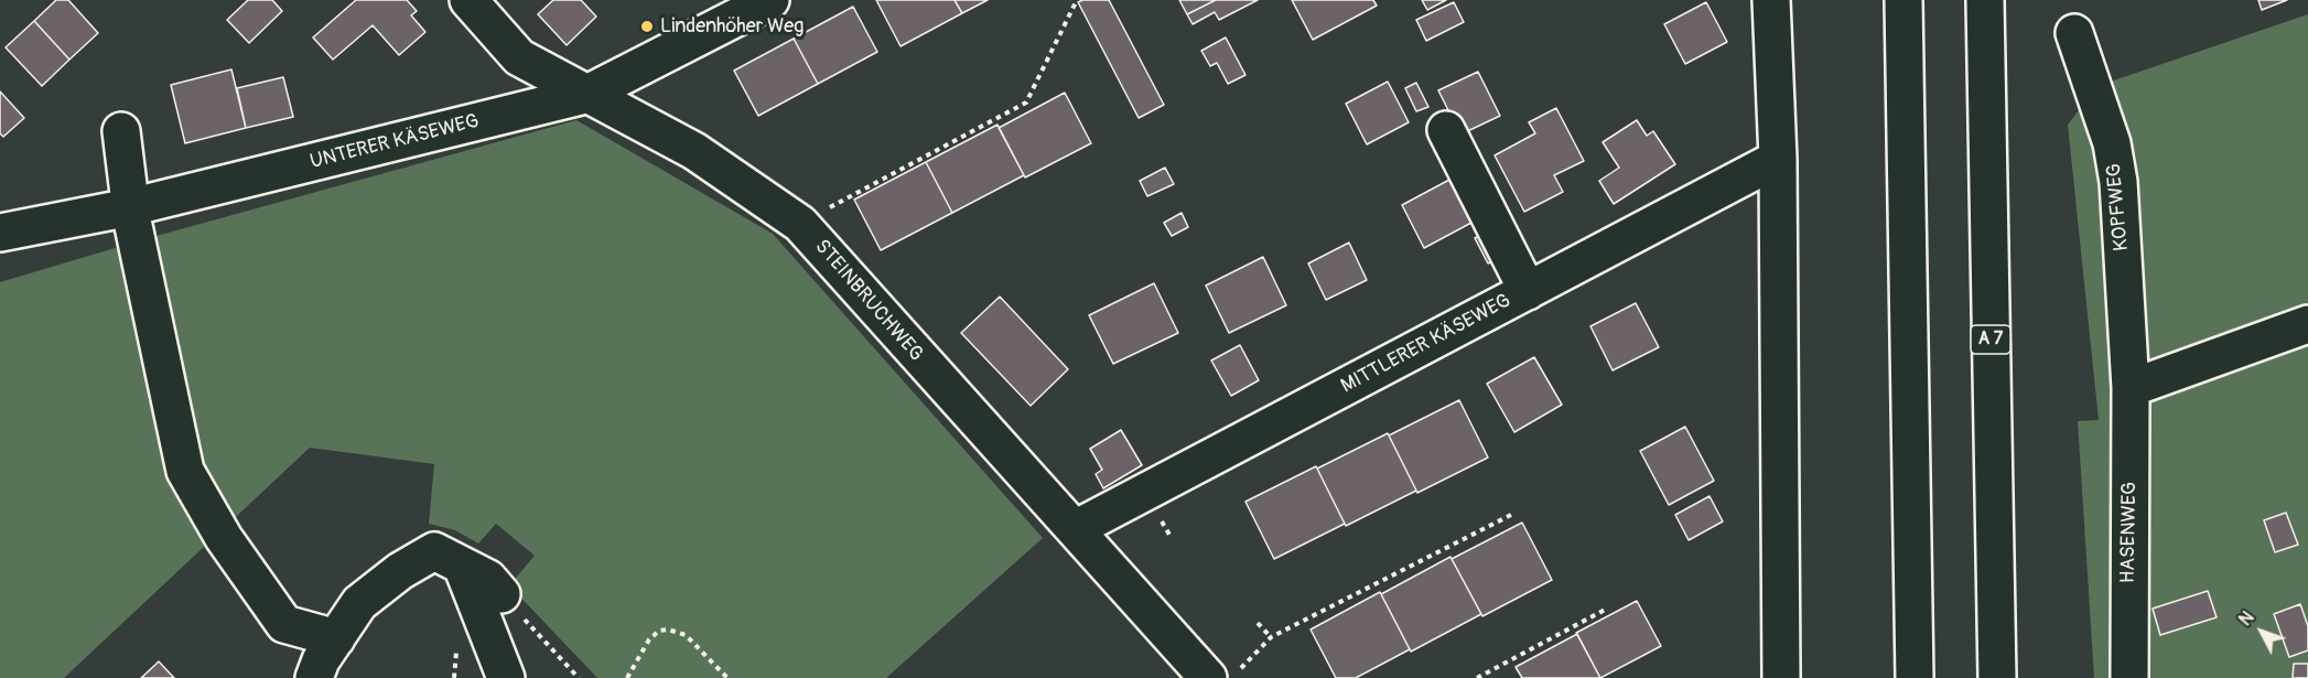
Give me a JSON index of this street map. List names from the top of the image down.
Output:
{
  "streets": {
    "main road": [
      "UNTERER KÄSEWEG",
      "KOPFWEG",
      "STEINBRUCHWEG",
      "A 7",
      "MITTLERER KÄSEWEG",
      "HASENWEG"
    ]
  },
  "crossings": [
    ["UNTERER KÄSEWEG", "STEINBRUCHWEG"],
    ["KOPFWEG", "HASENWEG"],
    ["STEINBRUCHWEG", "MITTLERER KÄSEWEG"]
  ],
  "places": ["Lindenhöher Weg"],
  "north": "top left"
}
